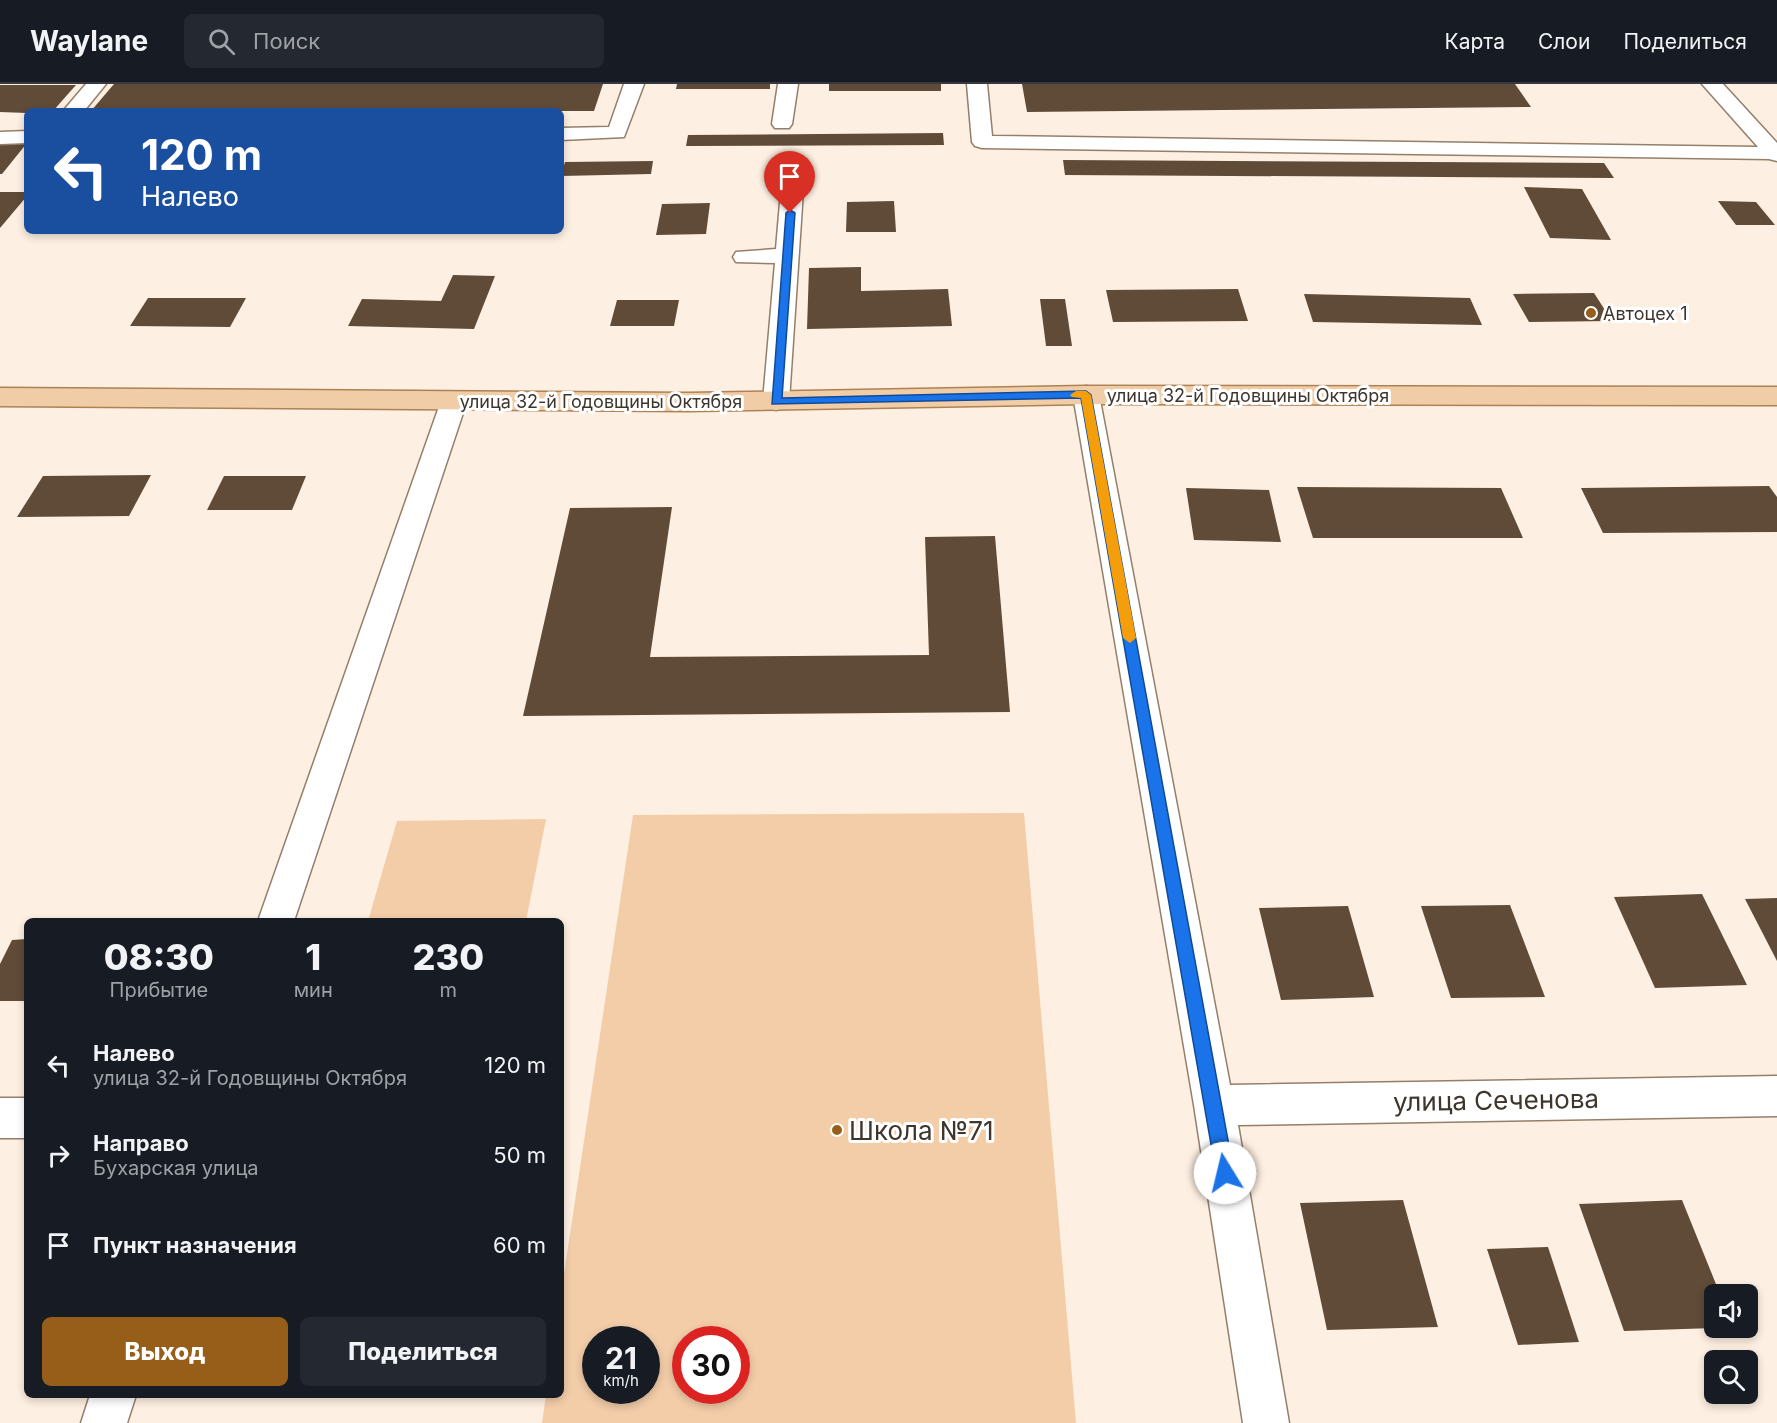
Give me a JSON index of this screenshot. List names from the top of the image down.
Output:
{
  "streets": {
    "main road": ["улица 32-й Годовщины Октября"],
    "street": ["улица Сеченова"]
  },
  "places": ["Автоцех 1", "Школа №71"],
  "page": {
    "header": "Waylane",
    "search": "Поиск",
    "nav": ["Карта", "Слои", "Поделиться"],
    "turn": ["120 m", "Налево"],
    "eta": [
      "08:30",
      "Прибытие",
      "1",
      "мин",
      "230",
      "m"
    ],
    "list": [
      {
        "name": "Налево",
        "note": "улица 32-й Годовщины Октября",
        "value": "120 m"
      },
      {
        "name": "Направо",
        "note": "Бухарская улица",
        "value": "50 m"
      },
      {
        "name": "Пункт назначения",
        "value": "60 m"
      }
    ],
    "buttons": ["Выход", "Поделиться"],
    "speed": "21 km/h",
    "limit": "30"
  }
}
